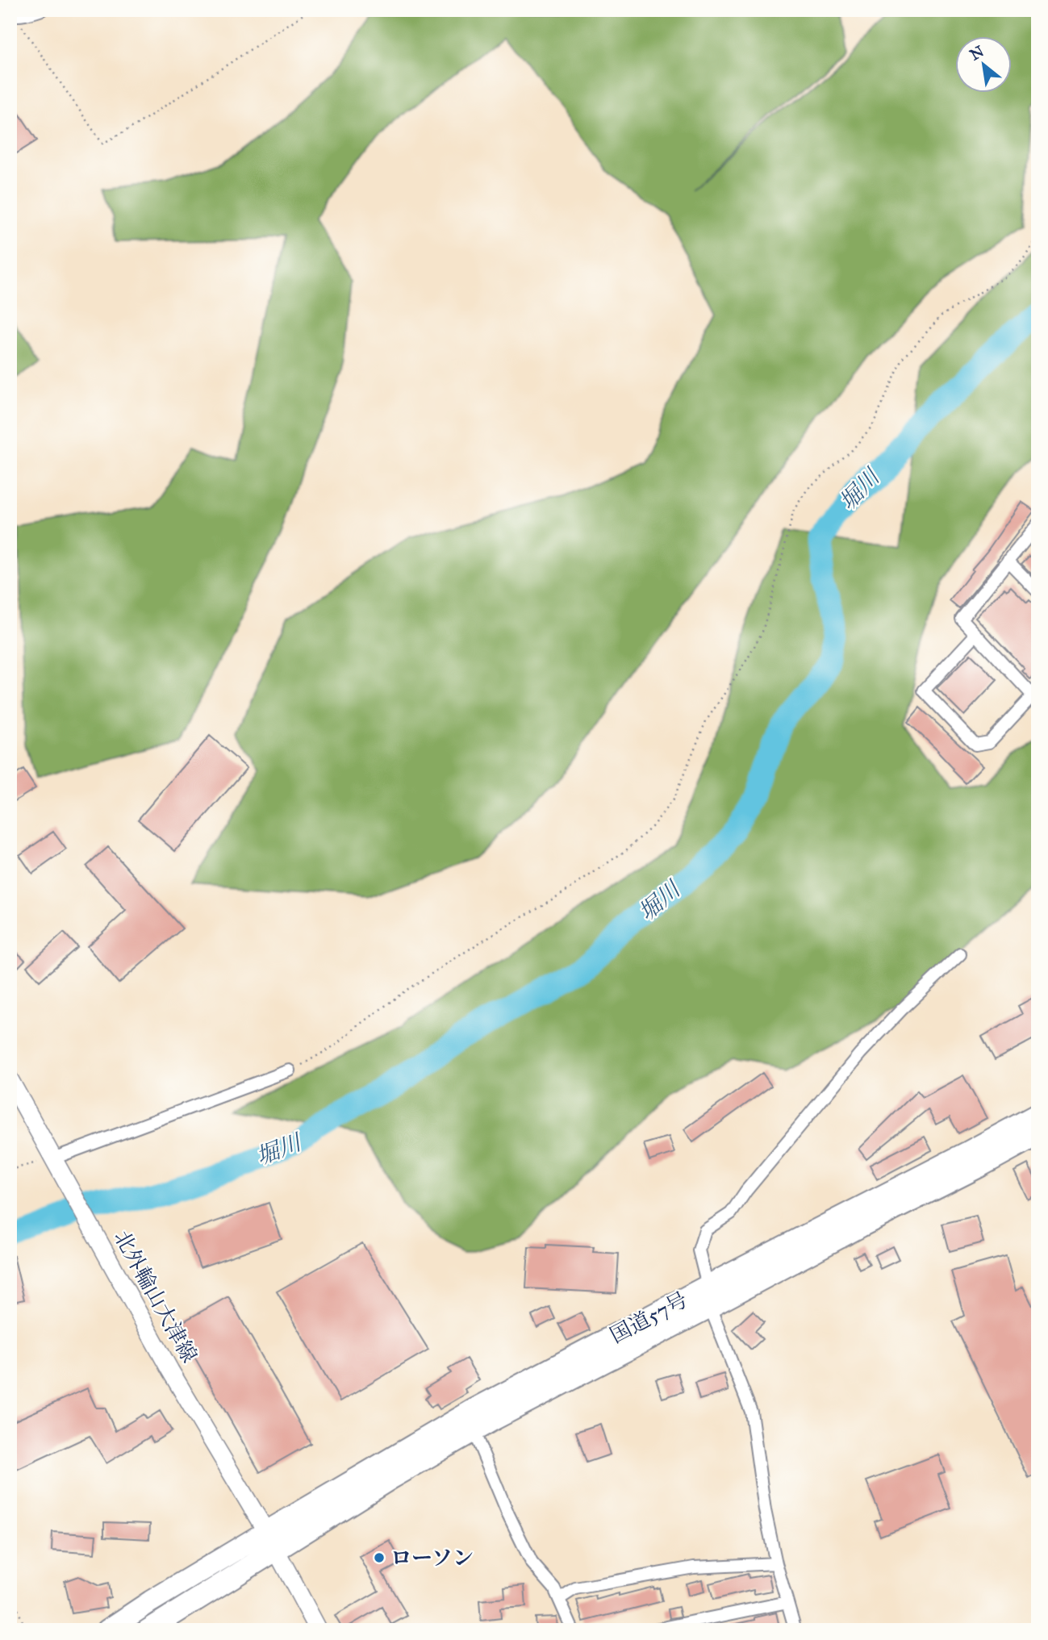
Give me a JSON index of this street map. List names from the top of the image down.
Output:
{
  "streets": {
    "highway": ["国道57号"],
    "main road": ["北外輪山大津線"]
  },
  "crossings": [
    ["北外輪山大津線", "国道57号"]
  ],
  "water": ["堀川"],
  "places": ["ローソン"],
  "north": "top left"
}
